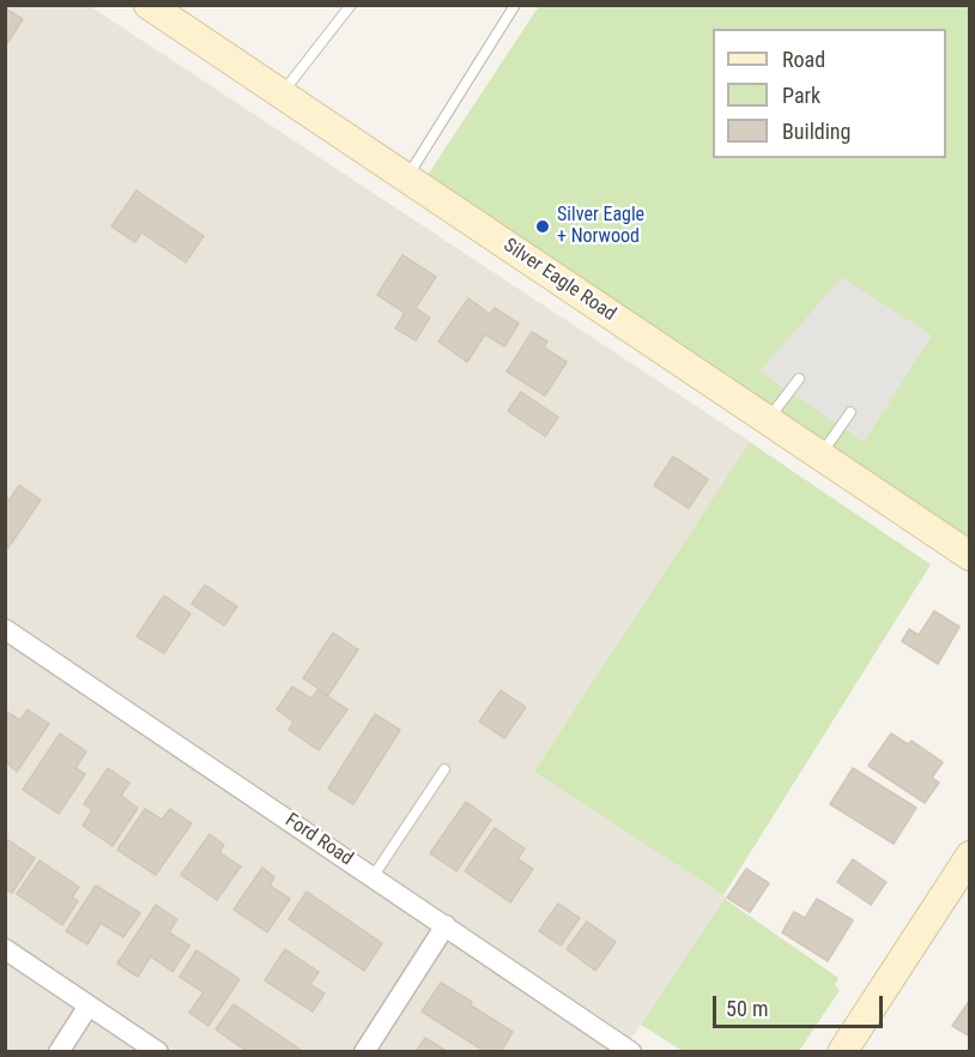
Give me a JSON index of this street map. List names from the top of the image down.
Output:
{
  "streets": {
    "main road": ["Silver Eagle Road"],
    "street": ["Ford Road"]
  },
  "places": ["Silver Eagle + Norwood"],
  "legend": ["Road", "Park", "Building"],
  "scale_bar": "50 m"
}
